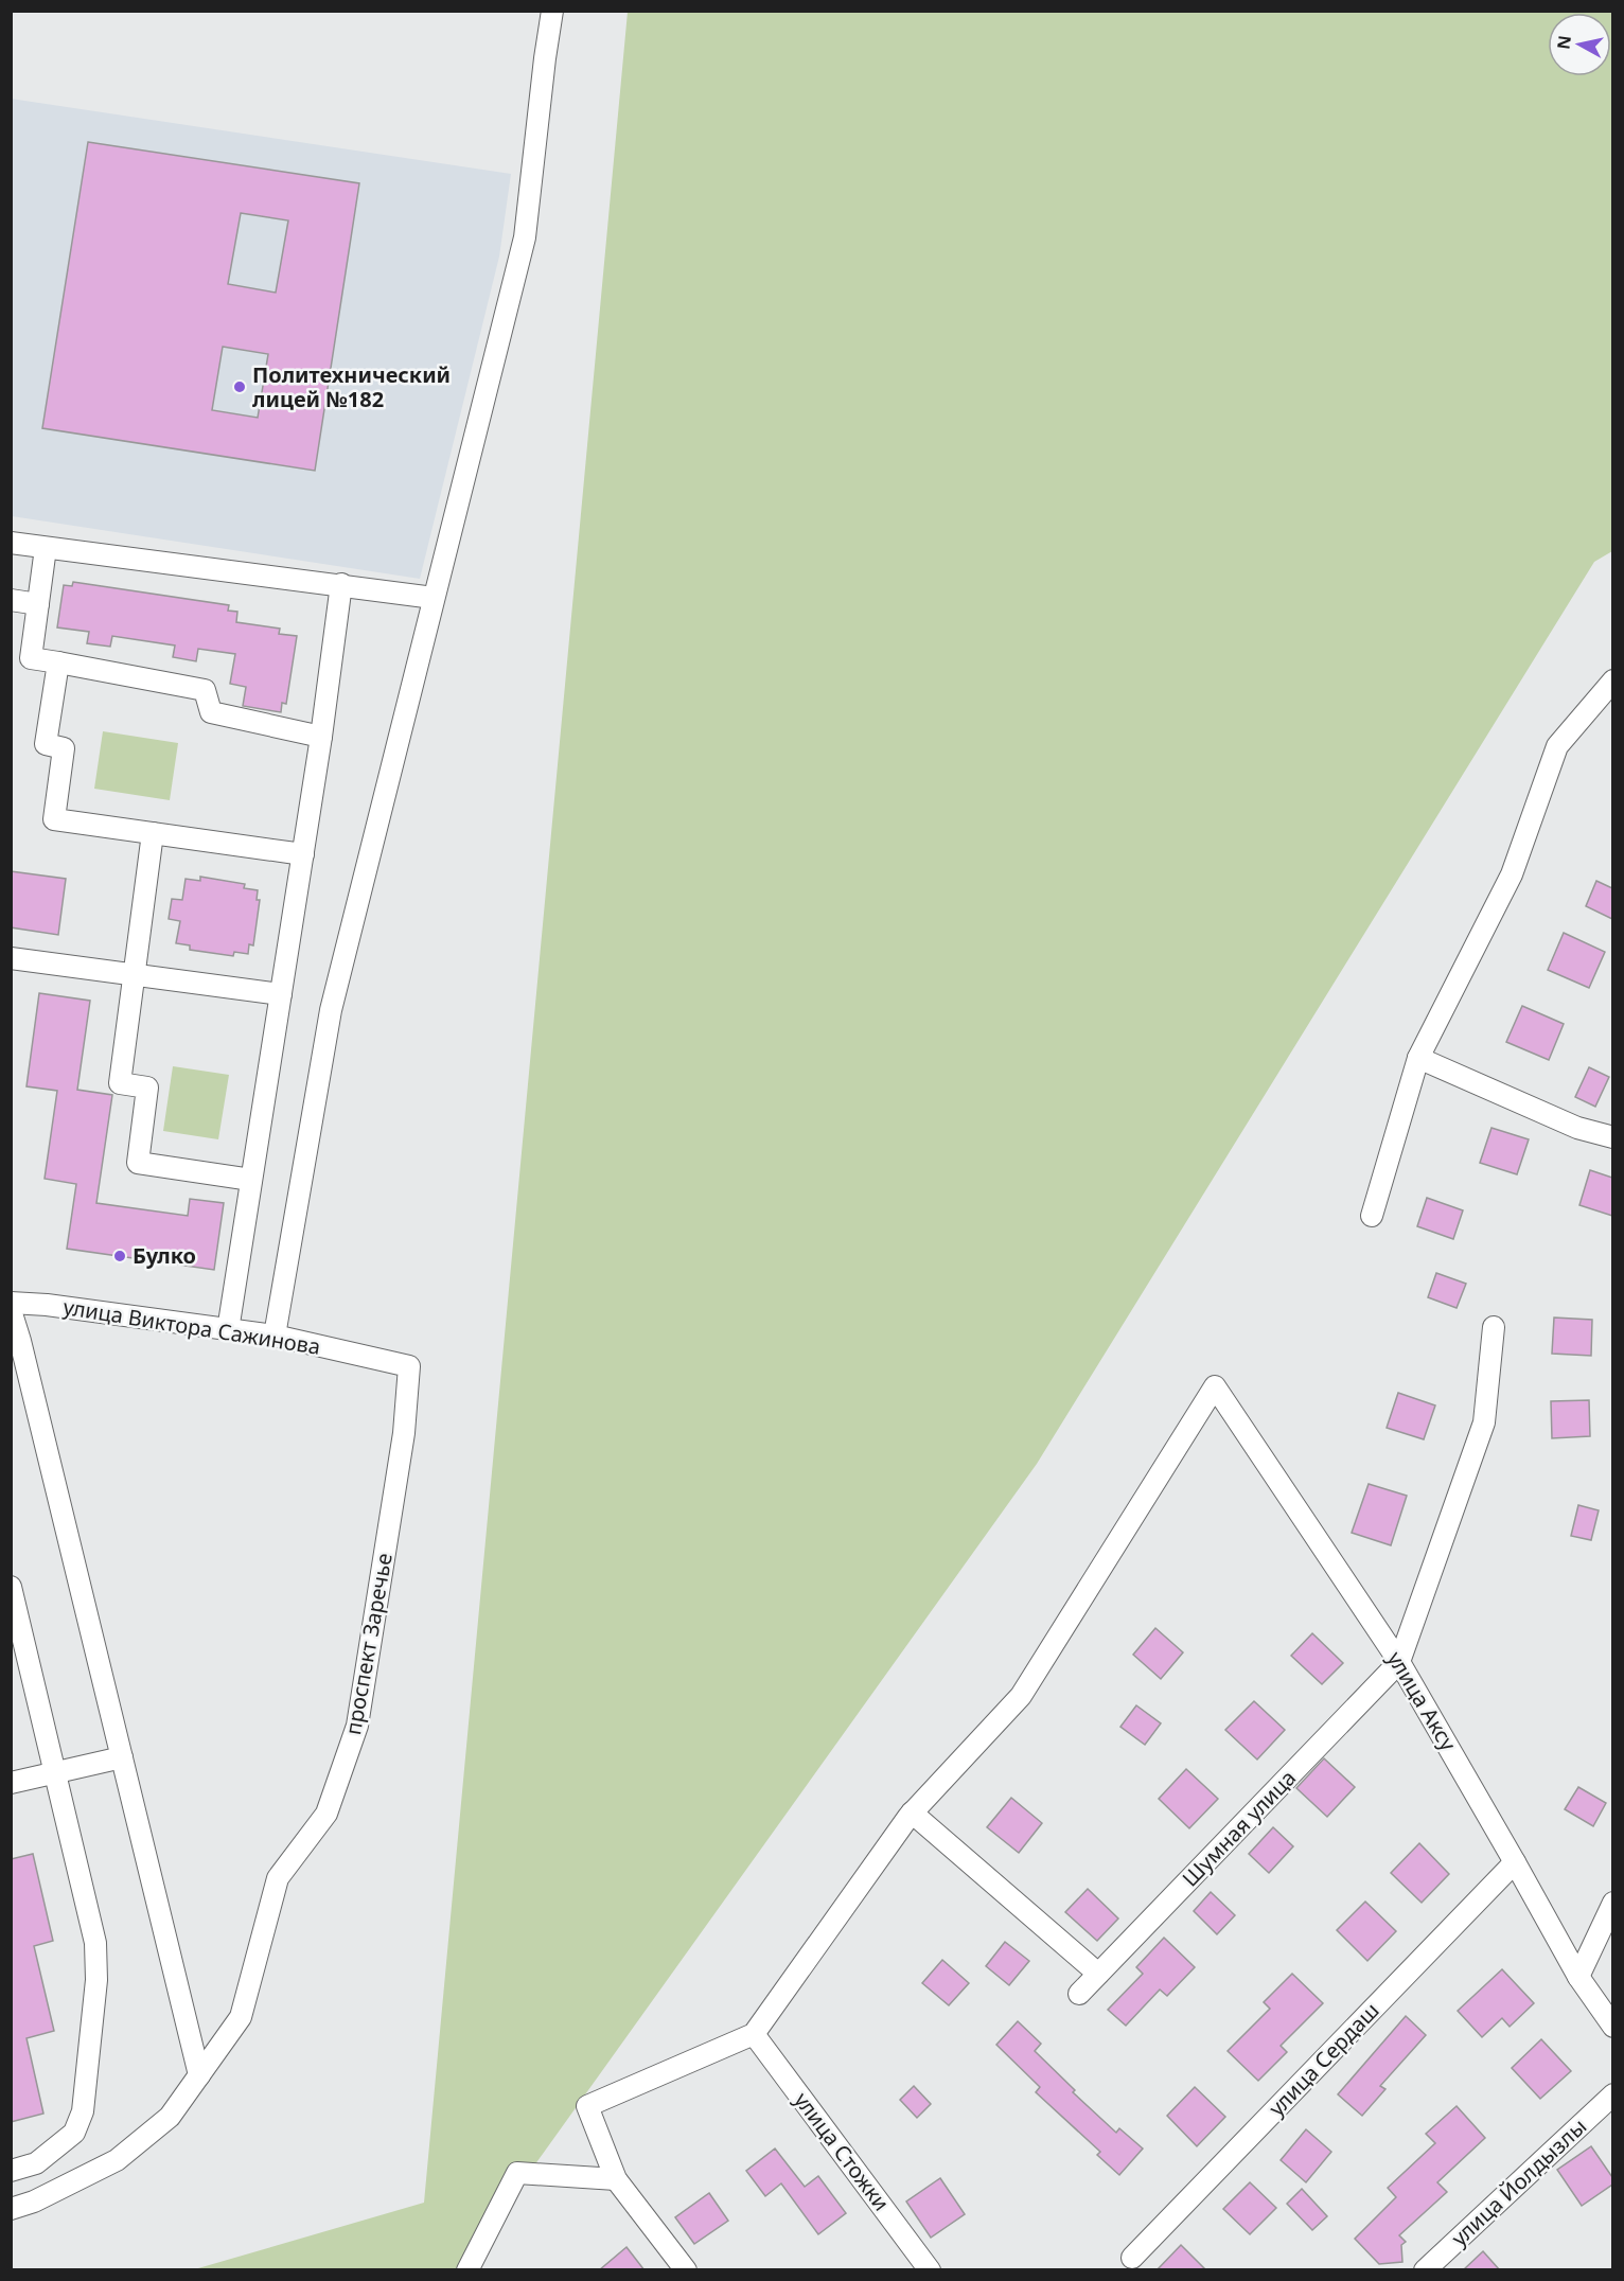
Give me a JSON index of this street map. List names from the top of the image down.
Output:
{
  "streets": {
    "street": [
      "улица Виктора Сажинова",
      "проспект Заречье",
      "улица Аксу",
      "Шумная улица",
      "улица Сердаш",
      "улица Стожки",
      "улица Йолдызлы"
    ]
  },
  "crossings": [
    ["улица Виктора Сажинова", "проспект Заречье"],
    ["улица Аксу", "Шумная улица"],
    ["улица Аксу", "улица Сердаш"]
  ],
  "places": ["Политехнический лицей №182", "Булко"],
  "north": "left"
}
